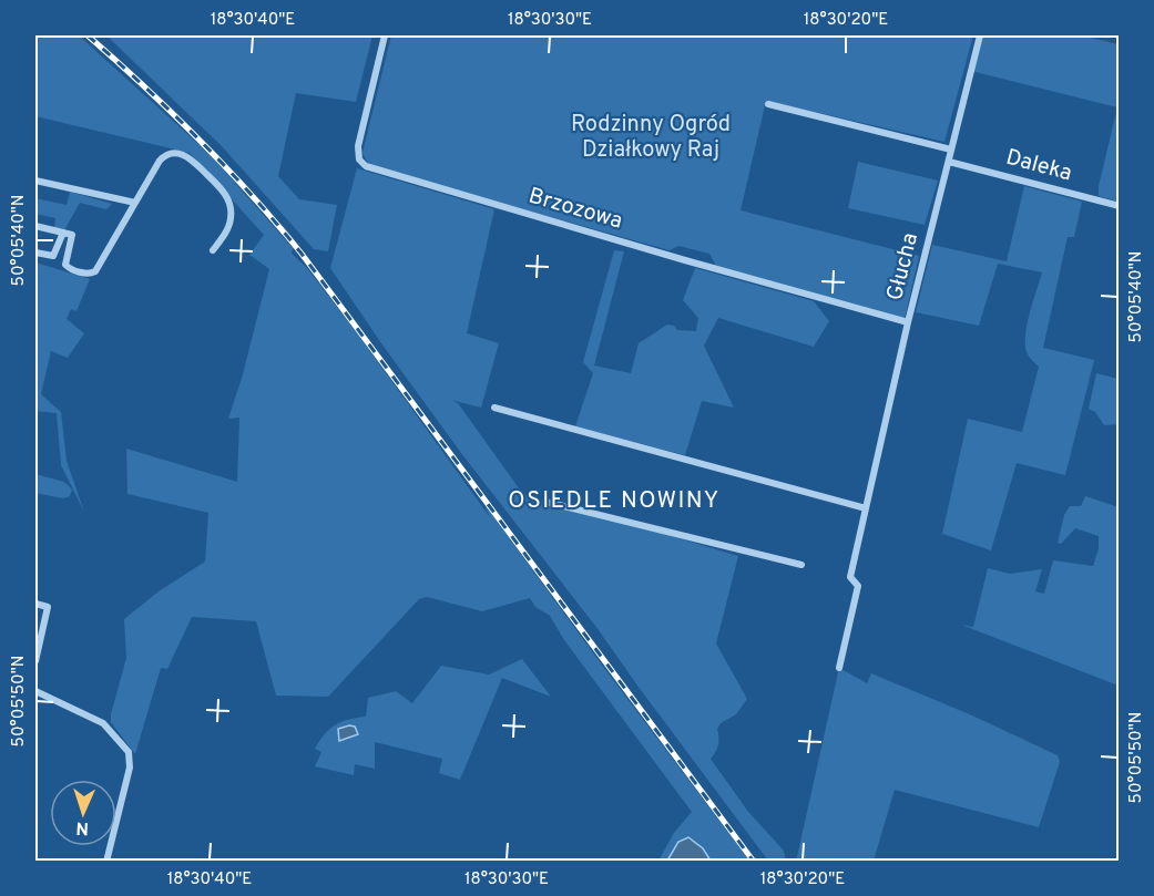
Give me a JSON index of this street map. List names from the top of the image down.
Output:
{
  "streets": {
    "street": ["Daleka", "Brzozowa", "Głucha"]
  },
  "crossings": [
    ["Daleka", "Głucha"],
    ["Brzozowa", "Głucha"]
  ],
  "districts": ["OSIEDLE NOWINY"],
  "parks": ["Rodzinny Ogród Działkowy Raj"],
  "north": "bottom",
  "coordinates": [
    "18°30'40\"E",
    "18°30'30\"E",
    "18°30'20\"E",
    "50°05'40\"N",
    "50°05'50\"N"
  ]
}
